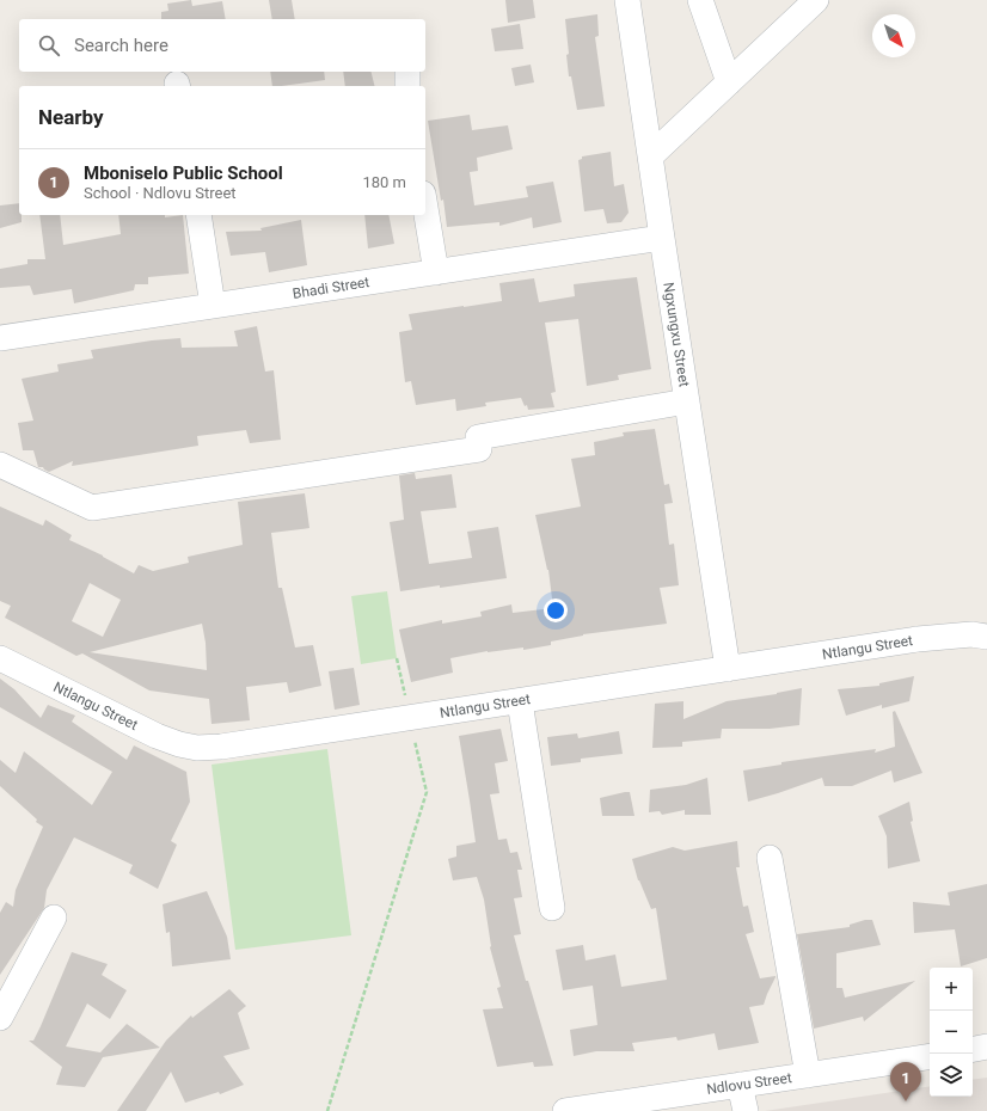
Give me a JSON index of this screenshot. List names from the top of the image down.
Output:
{
  "streets": {
    "street": [
      "Bhadi Street",
      "Ngxungxu Street",
      "Ntlangu Street",
      "Ndlovu Street"
    ]
  },
  "crossings": [
    ["Bhadi Street", "Ngxungxu Street"],
    ["Ngxungxu Street", "Ntlangu Street"]
  ],
  "north": "bottom right",
  "page": {
    "search": "Search here",
    "heading": "Nearby",
    "list": [
      {
        "mark": "1",
        "name": "Mboniselo Public School",
        "note": "School · Ndlovu Street",
        "value": "180 m"
      }
    ],
    "map_buttons": ["+", "−"],
    "pins": "1"
  }
}
